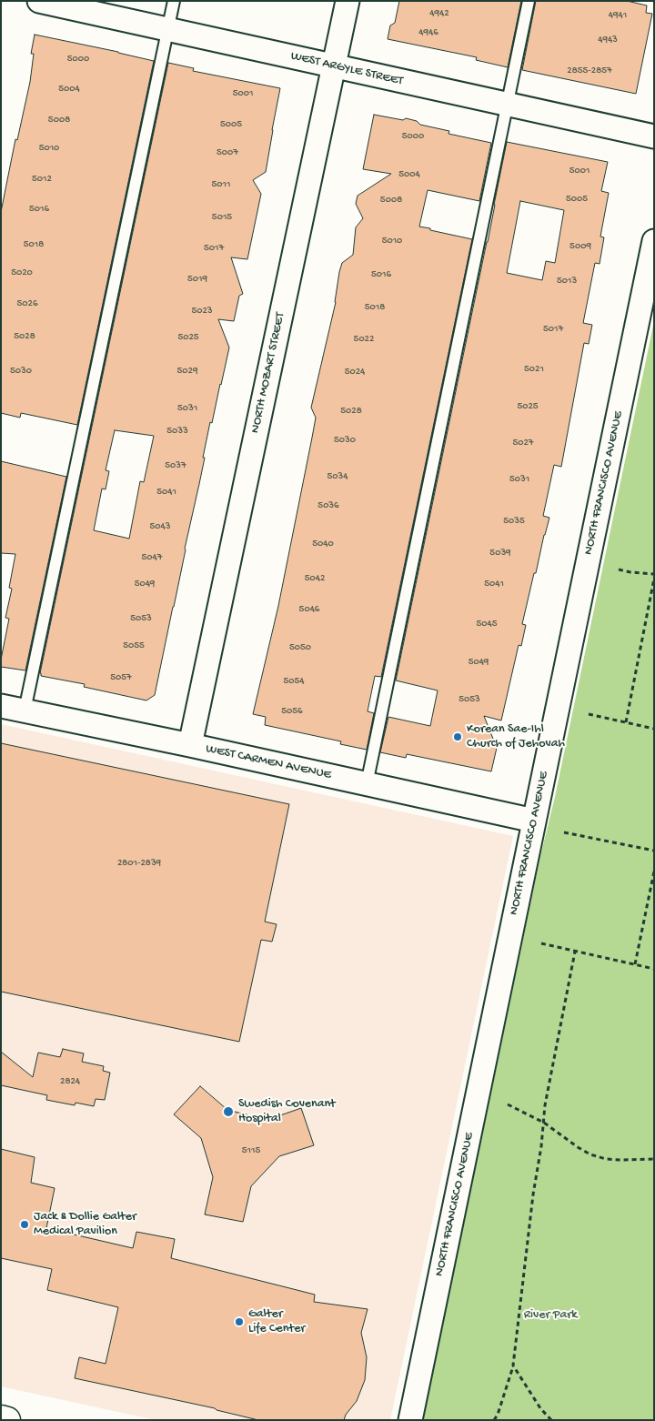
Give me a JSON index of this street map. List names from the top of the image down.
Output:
{
  "streets": {
    "street": [
      "WEST ARGYLE STREET",
      "NORTH MOZART STREET",
      "NORTH FRANCISCO AVENUE",
      "WEST CARMEN AVENUE"
    ]
  },
  "crossings": [
    ["WEST ARGYLE STREET", "NORTH MOZART STREET"],
    ["NORTH MOZART STREET", "WEST CARMEN AVENUE"],
    ["NORTH FRANCISCO AVENUE", "WEST CARMEN AVENUE"]
  ],
  "parks": ["River Park"],
  "places": [
    "Korean Sae-Ihl Church of Jehovah",
    "Swedish Covenant Hospital",
    "Jack & Dollie Galter Medical Pavilion",
    "Galter Life Center"
  ],
  "house_numbers": [
    "4942",
    "4941",
    "4946",
    "4943",
    "5000",
    "2855-2857",
    "5004",
    "5001",
    "5008",
    "5005",
    "5000",
    "5010",
    "5007",
    "5001",
    "5004",
    "5012",
    "5011",
    "5005",
    "5008",
    "5016",
    "5015",
    "5010",
    "5018",
    "5009",
    "5017",
    "5020",
    "5016",
    "5019",
    "5013",
    "5026",
    "5018",
    "5023",
    "5017",
    "5028",
    "5025",
    "5022",
    "5021",
    "5030",
    "5029",
    "5024",
    "5025",
    "5031",
    "5028",
    "5033",
    "5030",
    "5027",
    "5037",
    "5034",
    "5031",
    "5041",
    "5036",
    "5035",
    "5043",
    "5040",
    "5039",
    "5047",
    "5042",
    "5049",
    "5041",
    "5046",
    "5053",
    "5045",
    "5055",
    "5050",
    "5049",
    "5057",
    "5054",
    "5053",
    "5056",
    "2801-2839",
    "2824",
    "5115"
  ]
}
